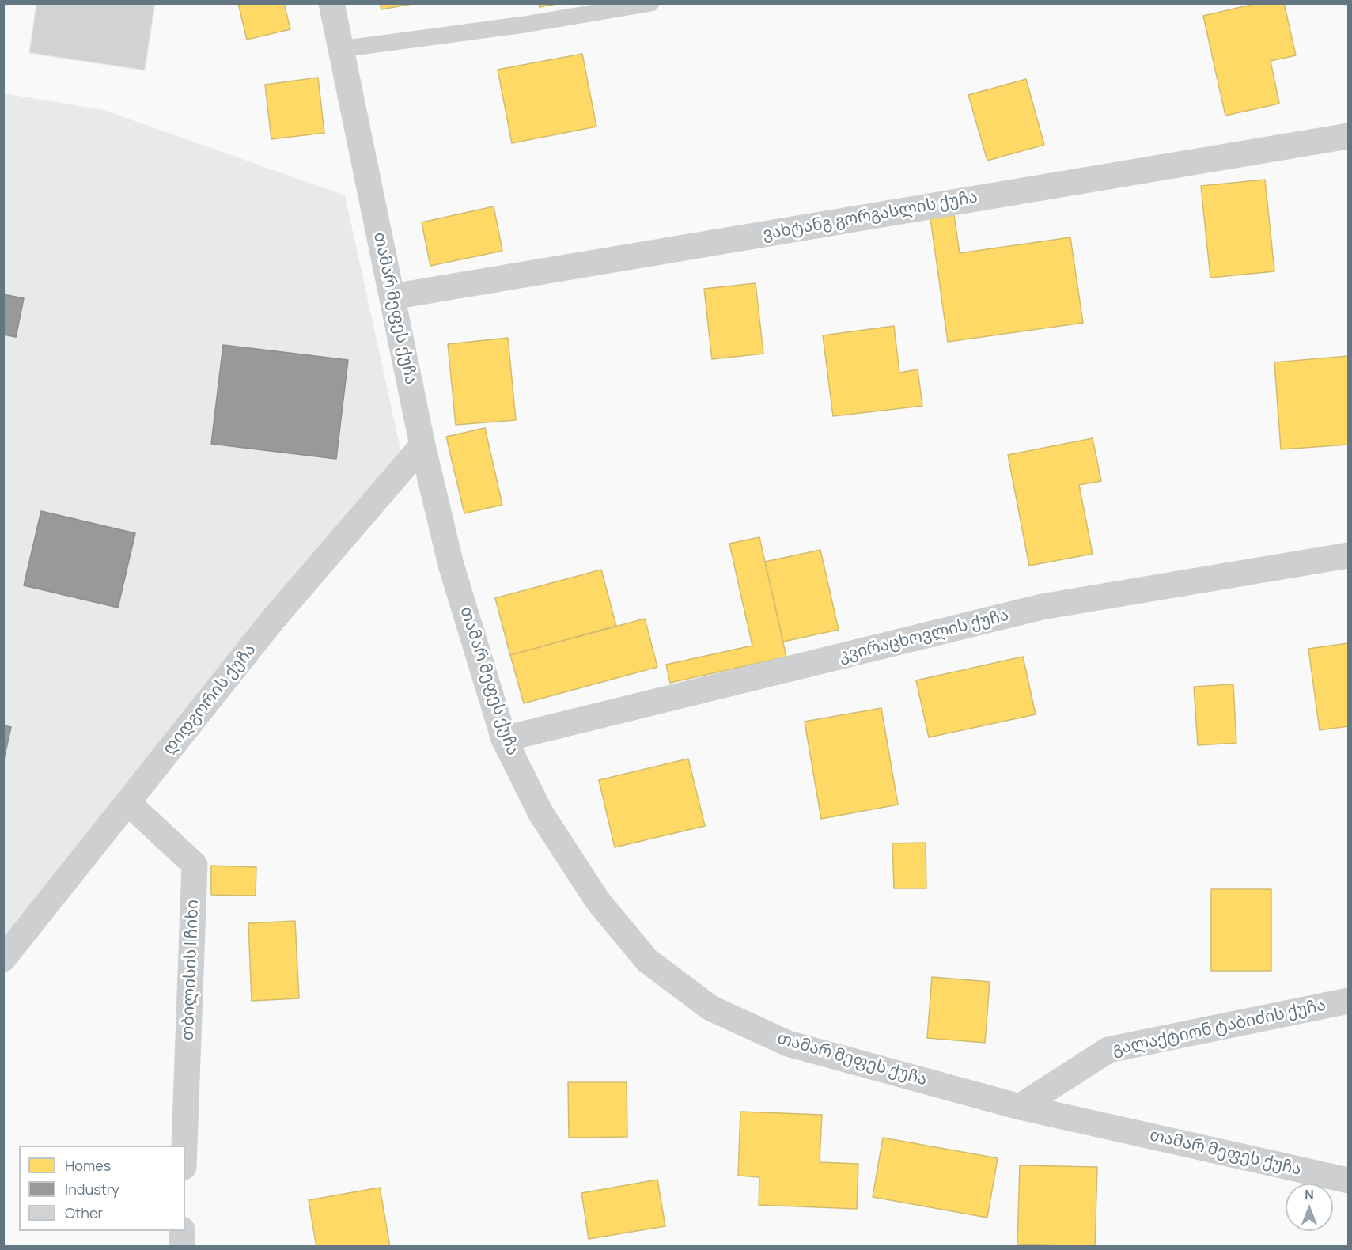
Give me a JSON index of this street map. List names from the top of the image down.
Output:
{
  "streets": {
    "street": [
      "ვახტანგ გორგასლის ქუჩა",
      "თამარ მეფეს ქუჩა",
      "კვირაცხოვლის ქუჩა",
      "დიდგორის ქუჩა",
      "თბილისის I ჩიხი",
      "გალაქტიონ ტაბიძის ქუჩა"
    ]
  },
  "crossings": [
    ["ვახტანგ გორგასლის ქუჩა", "თამარ მეფეს ქუჩა"],
    ["თამარ მეფეს ქუჩა", "კვირაცხოვლის ქუჩა"],
    ["თამარ მეფეს ქუჩა", "დიდგორის ქუჩა"],
    ["თამარ მეფეს ქუჩა", "გალაქტიონ ტაბიძის ქუჩა"],
    ["დიდგორის ქუჩა", "თბილისის I ჩიხი"]
  ],
  "legend": ["Homes", "Industry", "Other"],
  "north": "top"
}
